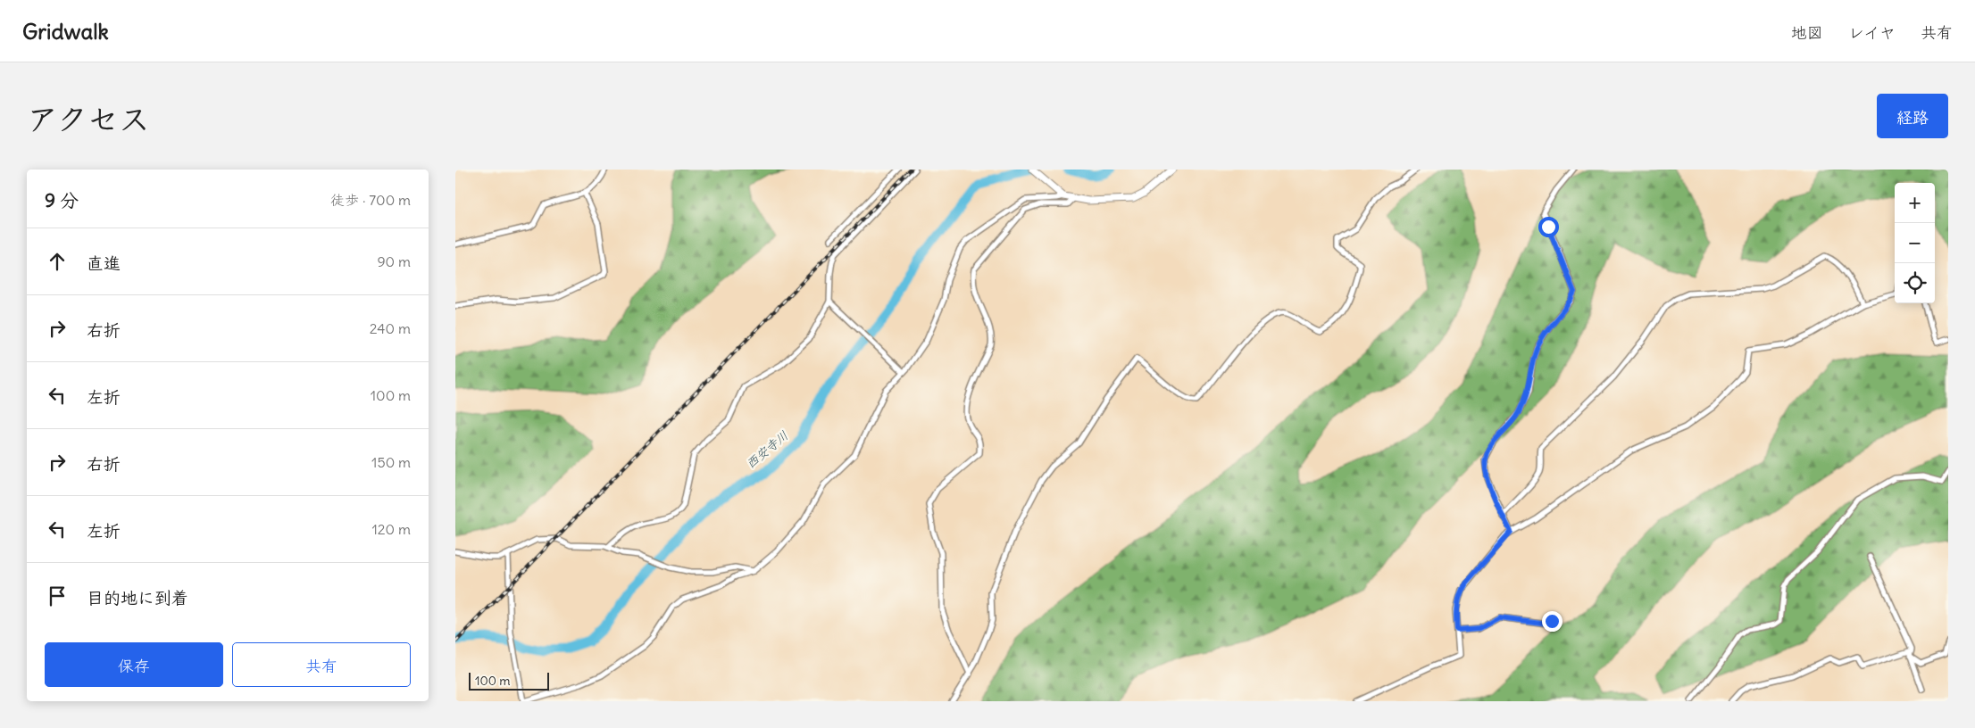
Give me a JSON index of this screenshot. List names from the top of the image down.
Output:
{
  "water": ["西安寺川"],
  "scale_bar": "100 m",
  "page": {
    "header": "Gridwalk",
    "nav": ["地図", "レイヤ", "共有"],
    "title": "アクセス",
    "buttons": [
      "経路",
      ["保存", "共有"]
    ],
    "heading": ["9 分", "徒歩 · 700 m"],
    "map_buttons": ["+", "−"],
    "list": [
      ["直進", "90 m"],
      ["右折", "240 m"],
      ["左折", "100 m"],
      ["右折", "150 m"],
      ["左折", "120 m"],
      "目的地に到着"
    ],
    "scale": "100 m"
  }
}
